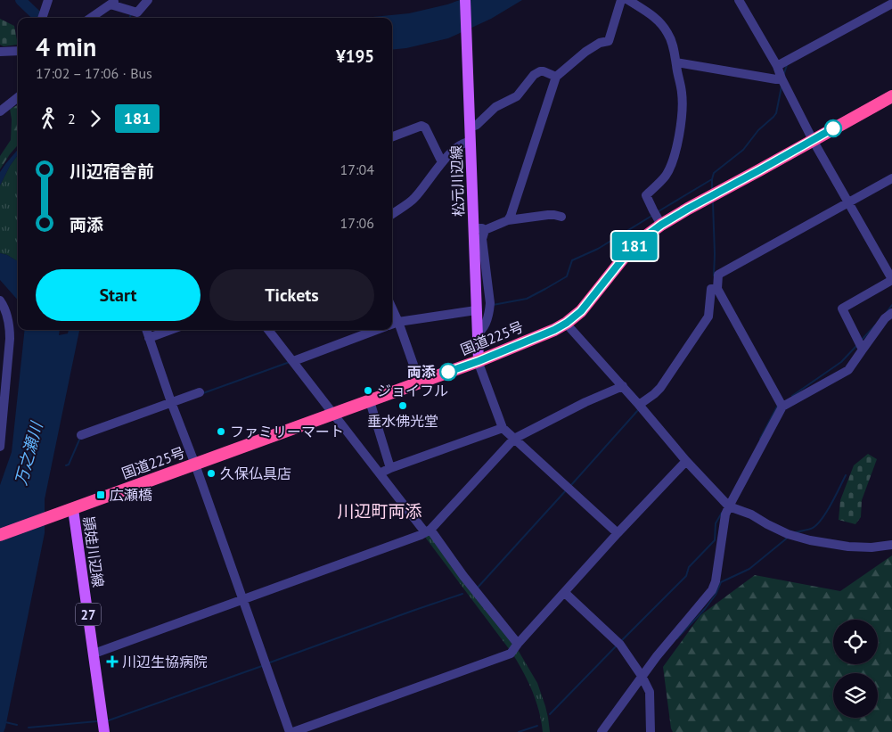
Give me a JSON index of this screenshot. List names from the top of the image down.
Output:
{
  "streets": {
    "highway": ["国道225号"],
    "main road": ["松元川辺線", "頴娃川辺線", "27"]
  },
  "crossings": [
    ["松元川辺線", "国道225号"],
    ["国道225号", "頴娃川辺線"]
  ],
  "districts": ["川辺町両添"],
  "water": ["万之瀬川"],
  "places": {
    "other": [
      "両添",
      "ジョイフル",
      "垂水佛光堂",
      "ファミリーマート",
      "久保仏具店"
    ],
    "transit": ["広瀬橋"],
    "health": ["川辺生協病院"]
  },
  "lines": ["bus line 181"],
  "page": {
    "on_map": "181",
    "heading": ["4 min", "17:02 – 17:06 · Bus", "¥195"],
    "legs": ["2", "181"],
    "list": [
      {
        "name": "川辺宿舎前",
        "value": "17:04"
      },
      {
        "name": "両添",
        "value": "17:06"
      }
    ],
    "buttons": ["Start", "Tickets"]
  }
}
